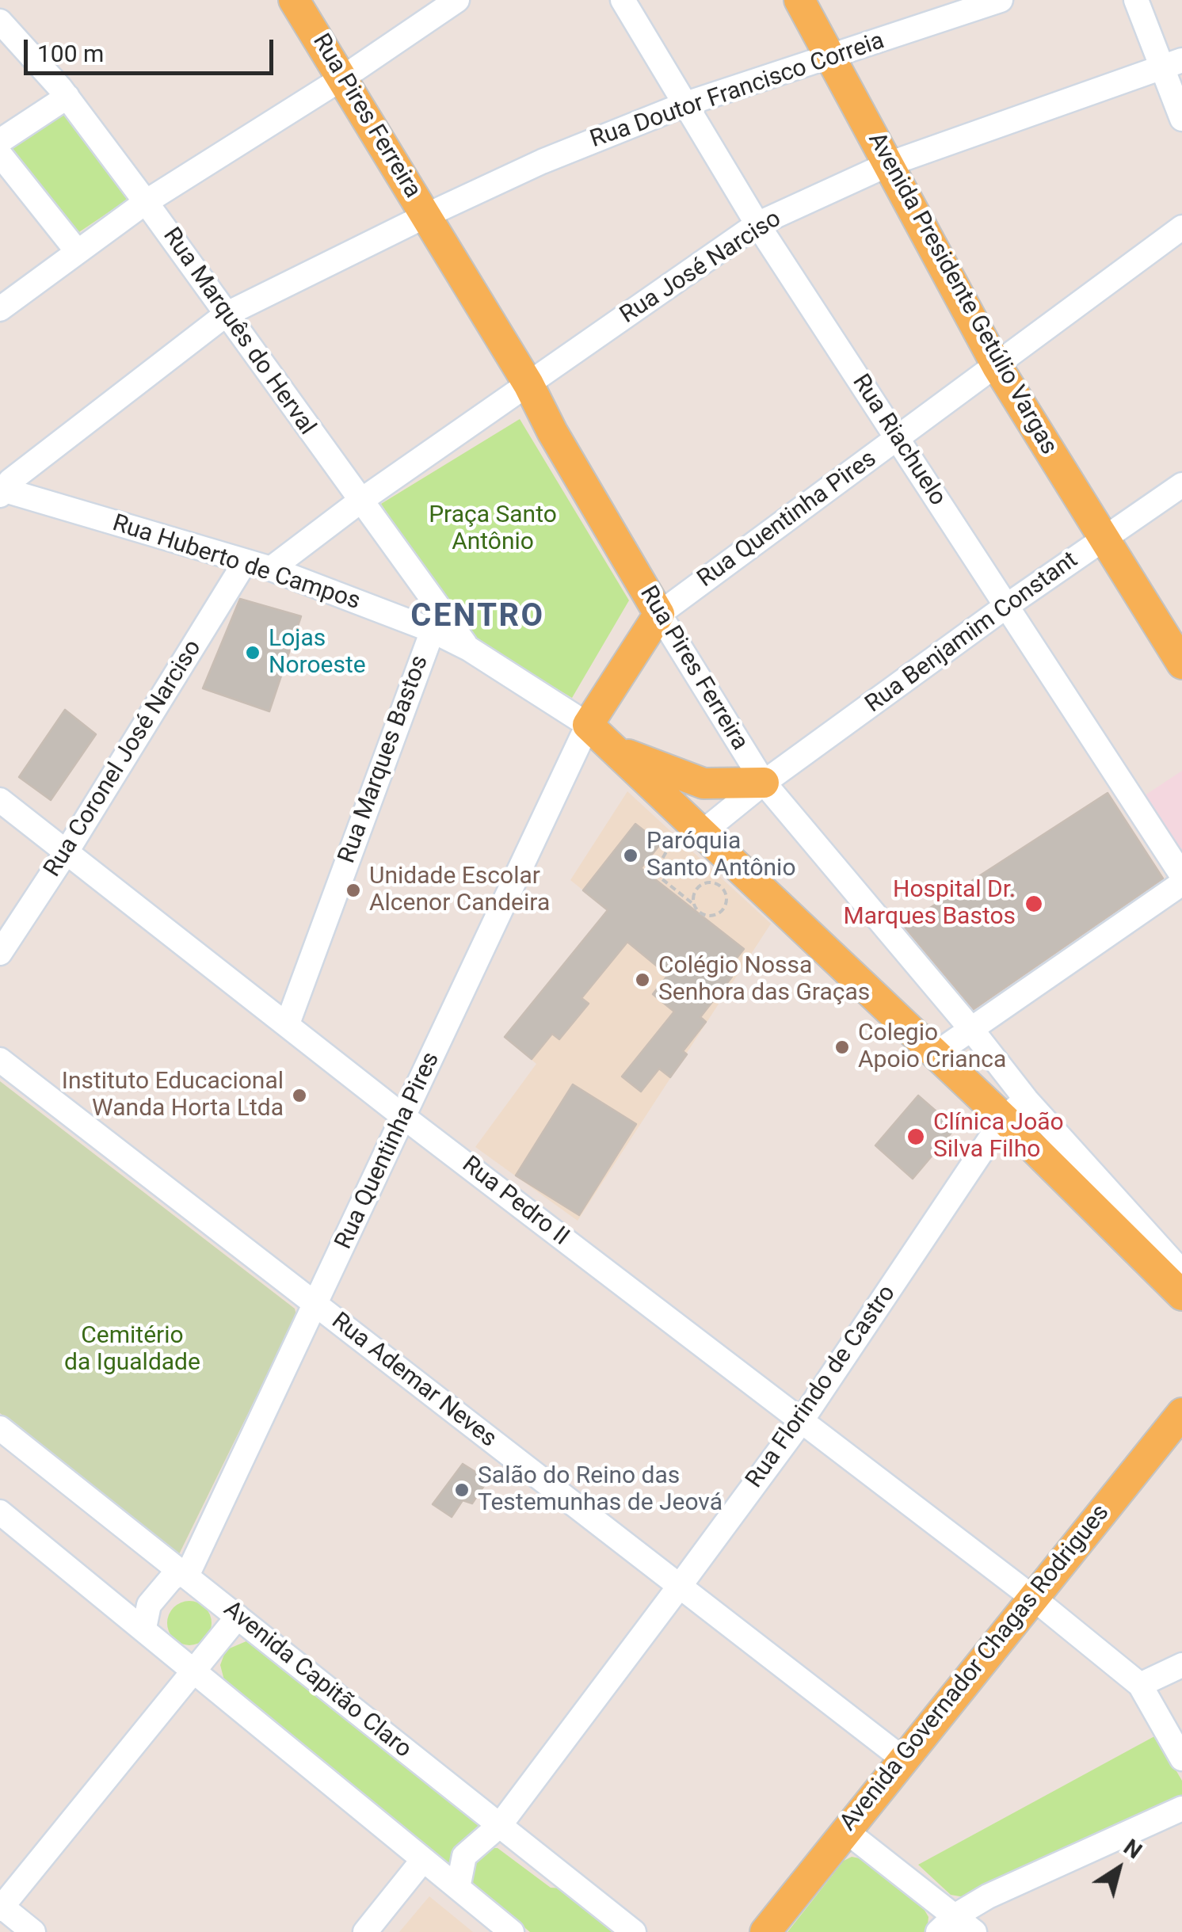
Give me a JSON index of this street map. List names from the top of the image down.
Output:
{
  "streets": {
    "main road": ["Rua Pires Ferreira", "Avenida Presidente Getúlio Vargas", "Avenida Governador Chagas Rodrigues"],
    "street": [
      "Rua Doutor Francisco Correia",
      "Rua José Narciso",
      "Rua Marquês do Herval",
      "Rua Riachuelo",
      "Rua Quentinha Pires",
      "Rua Huberto de Campos",
      "Rua Benjamim Constant",
      "Rua Coronel José Narciso",
      "Rua Marques Bastos",
      "Rua Pedro II",
      "Rua Ademar Neves",
      "Rua Florindo de Castro",
      "Avenida Capitão Claro"
    ]
  },
  "crossings": [
    ["Rua Doutor Francisco Correia", "Rua Pires Ferreira"],
    ["Rua Doutor Francisco Correia", "Avenida Presidente Getúlio Vargas"],
    ["Rua Doutor Francisco Correia", "Rua Marquês do Herval"],
    ["Rua Doutor Francisco Correia", "Rua Riachuelo"],
    ["Rua Doutor Francisco Correia", "Rua Huberto de Campos"],
    ["Rua Pires Ferreira", "Rua José Narciso"],
    ["Rua Pires Ferreira", "Rua Quentinha Pires"],
    ["Rua Pires Ferreira", "Rua Benjamim Constant"],
    ["Rua Pires Ferreira", "Rua Florindo de Castro"],
    ["Rua José Narciso", "Avenida Presidente Getúlio Vargas"],
    ["Rua José Narciso", "Rua Marquês do Herval"],
    ["Rua José Narciso", "Rua Riachuelo"],
    ["Rua José Narciso", "Rua Huberto de Campos"],
    ["Avenida Presidente Getúlio Vargas", "Rua Quentinha Pires"],
    ["Avenida Presidente Getúlio Vargas", "Rua Benjamim Constant"],
    ["Rua Marquês do Herval", "Rua Huberto de Campos"],
    ["Rua Riachuelo", "Rua Quentinha Pires"],
    ["Rua Riachuelo", "Rua Benjamim Constant"],
    ["Rua Quentinha Pires", "Rua Huberto de Campos"],
    ["Rua Quentinha Pires", "Rua Pedro II"],
    ["Rua Quentinha Pires", "Rua Ademar Neves"],
    ["Rua Quentinha Pires", "Avenida Capitão Claro"],
    ["Rua Huberto de Campos", "Rua Coronel José Narciso"],
    ["Rua Huberto de Campos", "Rua Marques Bastos"],
    ["Rua Coronel José Narciso", "Rua Pedro II"],
    ["Rua Marques Bastos", "Rua Pedro II"],
    ["Rua Pedro II", "Rua Florindo de Castro"],
    ["Rua Pedro II", "Avenida Governador Chagas Rodrigues"],
    ["Rua Ademar Neves", "Rua Florindo de Castro"],
    ["Rua Ademar Neves", "Avenida Governador Chagas Rodrigues"],
    ["Rua Florindo de Castro", "Avenida Capitão Claro"]
  ],
  "districts": ["CENTRO"],
  "parks": ["Praça Santo Antônio", "Cemitério da Igualdade"],
  "places": [
    "Lojas Noroeste",
    "Paróquia Santo Antônio",
    "Unidade Escolar Alcenor Candeira",
    "Hospital Dr. Marques Bastos",
    "Colégio Nossa Senhora das Graças",
    "Colegio Apoio Crianca",
    "Instituto Educacional Wanda Horta Ltda",
    "Clínica João Silva Filho",
    "Salão do Reino das Testemunhas de Jeová"
  ],
  "scale_bar": "100 m",
  "north": "top right"
}
